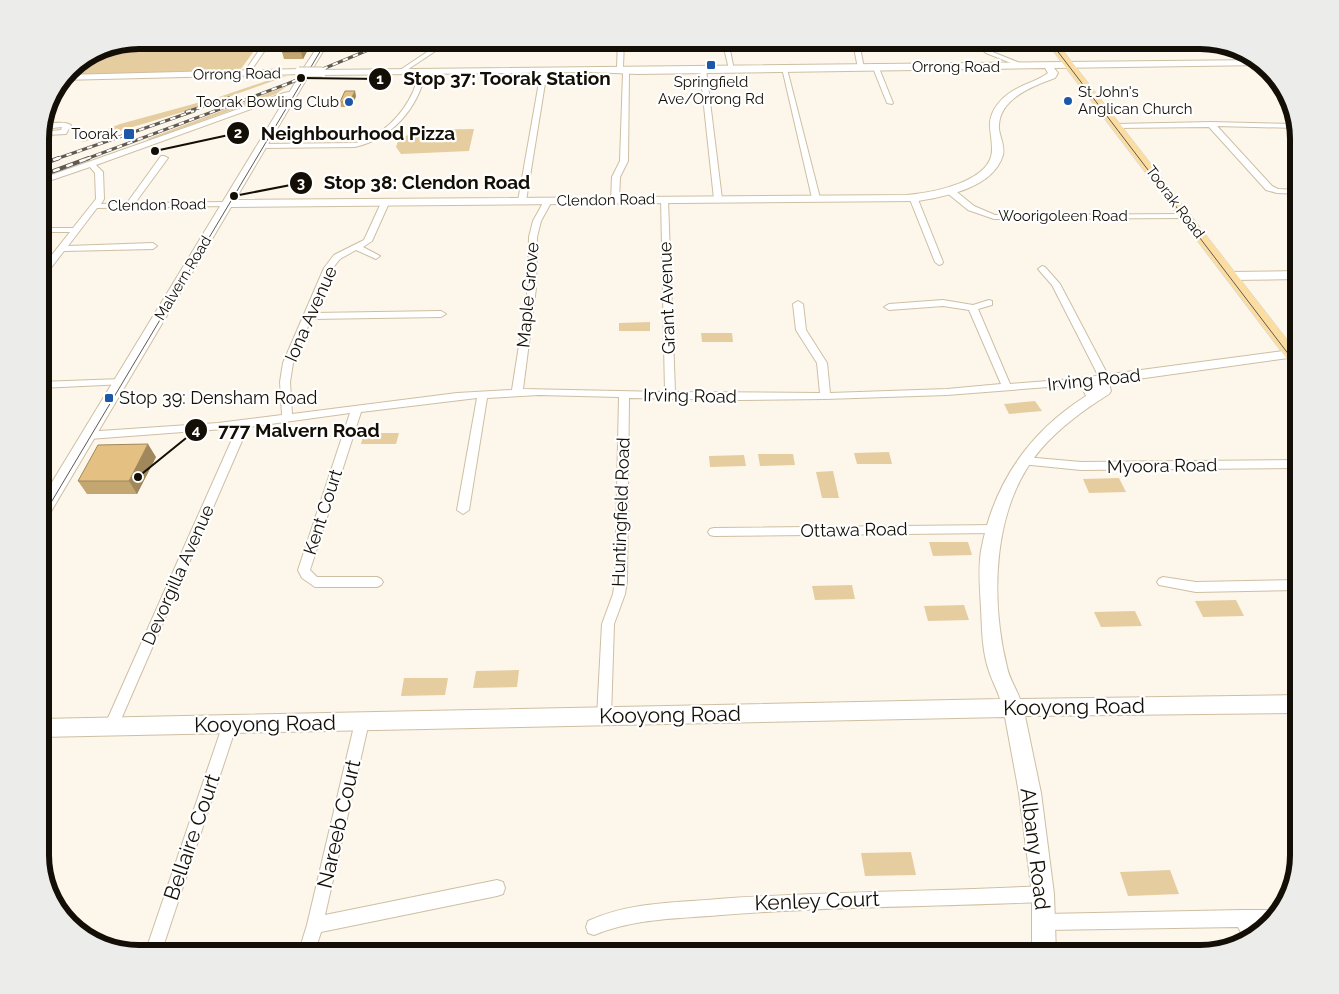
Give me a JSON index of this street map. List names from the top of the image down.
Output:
{
  "streets": {
    "main road": ["Toorak Road"],
    "street": [
      "Orrong Road",
      "Clendon Road",
      "Woorigoleen Road",
      "Malvern Road",
      "Maple Grove",
      "Grant Avenue",
      "Iona Avenue",
      "Irving Road",
      "Myoora Road",
      "Kent Court",
      "Huntingfield Road",
      "Ottawa Road",
      "Devorgilla Avenue",
      "Kooyong Road",
      "Nareeb Court",
      "Bellaire Court",
      "Albany Road",
      "Kenley Court"
    ]
  },
  "crossings": [
    ["Orrong Road", "Clendon Road"],
    ["Orrong Road", "Toorak Road"],
    ["Orrong Road", "Malvern Road"],
    ["Clendon Road", "Woorigoleen Road"],
    ["Clendon Road", "Malvern Road"],
    ["Clendon Road", "Maple Grove"],
    ["Clendon Road", "Grant Avenue"],
    ["Clendon Road", "Iona Avenue"],
    ["Toorak Road", "Woorigoleen Road"],
    ["Malvern Road", "Irving Road"],
    ["Maple Grove", "Irving Road"],
    ["Grant Avenue", "Irving Road"],
    ["Iona Avenue", "Irving Road"],
    ["Irving Road", "Kent Court"],
    ["Irving Road", "Huntingfield Road"],
    ["Irving Road", "Devorgilla Avenue"],
    ["Irving Road", "Albany Road"],
    ["Myoora Road", "Albany Road"],
    ["Huntingfield Road", "Kooyong Road"],
    ["Ottawa Road", "Albany Road"],
    ["Devorgilla Avenue", "Kooyong Road"],
    ["Kooyong Road", "Nareeb Court"],
    ["Kooyong Road", "Bellaire Court"],
    ["Kooyong Road", "Albany Road"],
    ["Albany Road", "Kenley Court"]
  ],
  "places": {
    "transit": ["Springfield Ave/Orrong Rd", "Toorak", "Stop 39: Densham Road"],
    "other": [
      "Stop 37: Toorak Station",
      "St John's Anglican Church",
      "Toorak Bowling Club",
      "Neighbourhood Pizza",
      "Stop 38: Clendon Road",
      "777 Malvern Road"
    ]
  }
}
